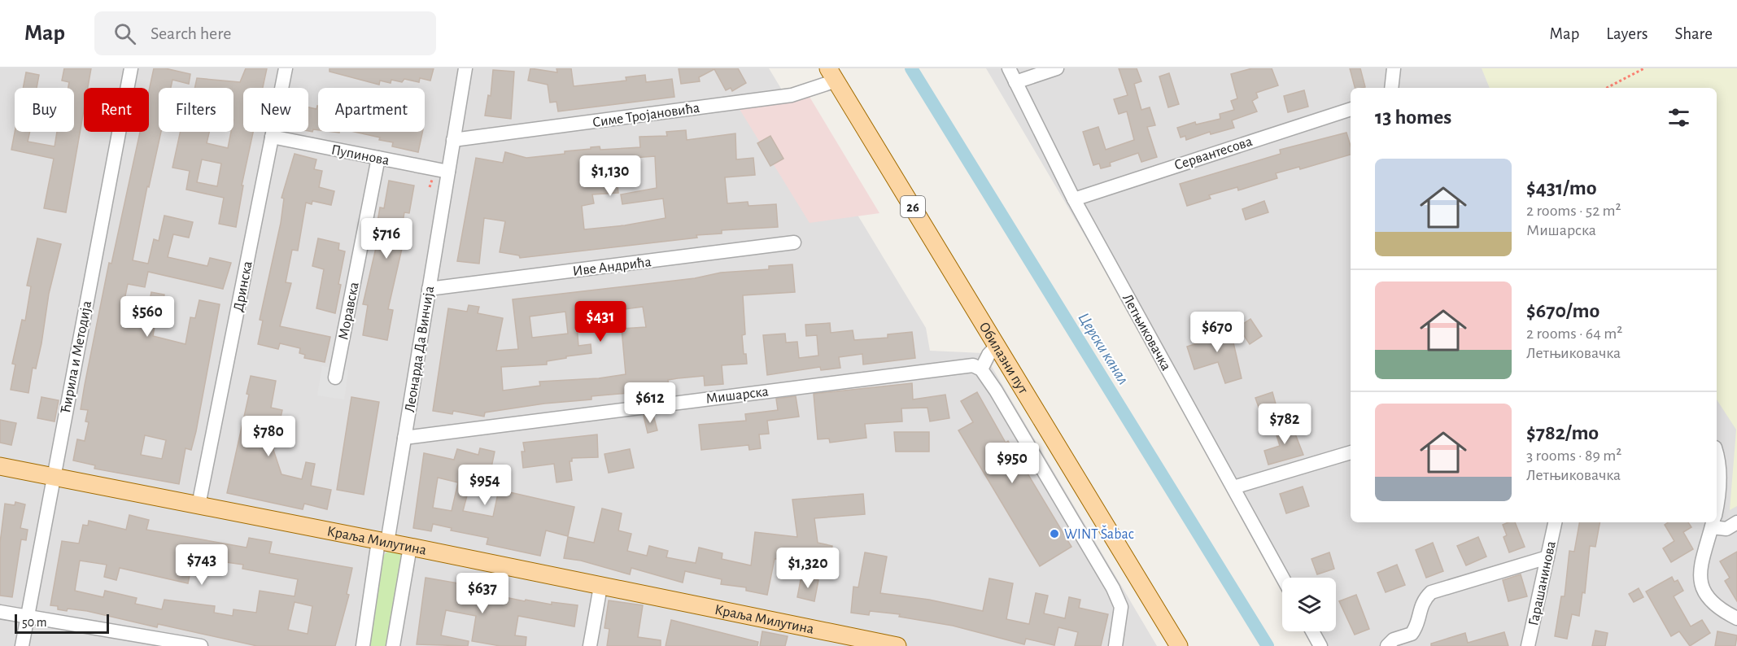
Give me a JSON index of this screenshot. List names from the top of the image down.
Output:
{
  "streets": {
    "main road": ["26", "Обилазни пут", "Краља Милутина"],
    "street": [
      "Симе Тројановића",
      "Сервантесова",
      "Пупинова",
      "Иве Андрића",
      "Дринска",
      "Моравска",
      "Летњиковачка",
      "Леонарда Да Винчија",
      "Ћирила и Методија",
      "Мишарска",
      "Гарашанинова"
    ]
  },
  "crossings": [
    ["Симе Тројановића", "Леонарда Да Винчија"],
    ["Симе Тројановића", "Обилазни пут"],
    ["Сервантесова", "Летњиковачка"],
    ["Пупинова", "Дринска"],
    ["Пупинова", "Моравска"],
    ["Пупинова", "Леонарда Да Винчија"],
    ["Иве Андрића", "Леонарда Да Винчија"],
    ["Дринска", "Краља Милутина"],
    ["Леонарда Да Винчија", "Мишарска"],
    ["Леонарда Да Винчија", "Краља Милутина"],
    ["Ћирила и Методија", "Краља Милутина"]
  ],
  "water": ["Церски канал"],
  "places": ["WINT Šabac"],
  "scale_bar": "50 m",
  "page": {
    "header": "Map",
    "search": "Search here",
    "nav": ["Map", "Layers", "Share"],
    "chip": [
      "Buy",
      "Rent",
      "Filters",
      "New",
      "Apartment"
    ],
    "heading": "13 homes",
    "list": [
      {
        "name": "$431/mo",
        "note": "2 rooms · 52 m² · Мишарска"
      },
      {
        "name": "$670/mo",
        "note": "2 rooms · 64 m² · Летњиковачка"
      },
      {
        "name": "$782/mo",
        "note": "3 rooms · 89 m² · Летњиковачка"
      }
    ],
    "price": [
      "$1,130",
      "$716",
      "$560",
      "$431",
      "$670",
      "$612",
      "$782",
      "$780",
      "$950",
      "$954",
      "$743",
      "$1,320",
      "$637"
    ],
    "scale": "50 m"
  }
}
